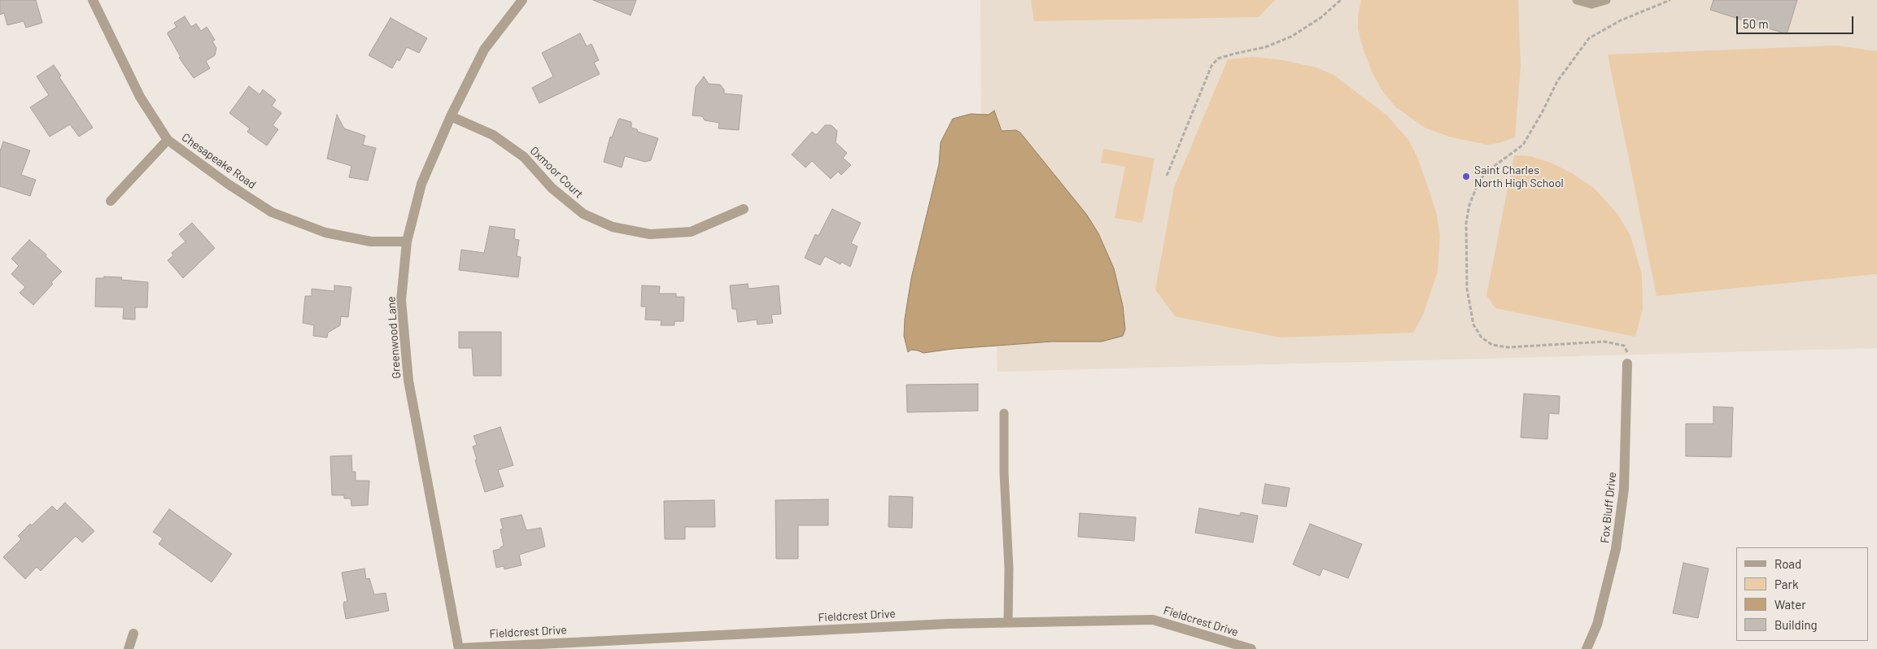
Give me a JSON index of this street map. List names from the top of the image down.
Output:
{
  "streets": {
    "street": [
      "Chesapeake Road",
      "Oxmoor Court",
      "Greenwood Lane",
      "Fox Bluff Drive",
      "Fieldcrest Drive"
    ]
  },
  "crossings": [
    ["Chesapeake Road", "Greenwood Lane"],
    ["Oxmoor Court", "Greenwood Lane"],
    ["Greenwood Lane", "Fieldcrest Drive"]
  ],
  "places": ["Saint Charles North High School"],
  "legend": [
    "Road",
    "Park",
    "Water",
    "Building"
  ],
  "scale_bar": "50 m"
}
